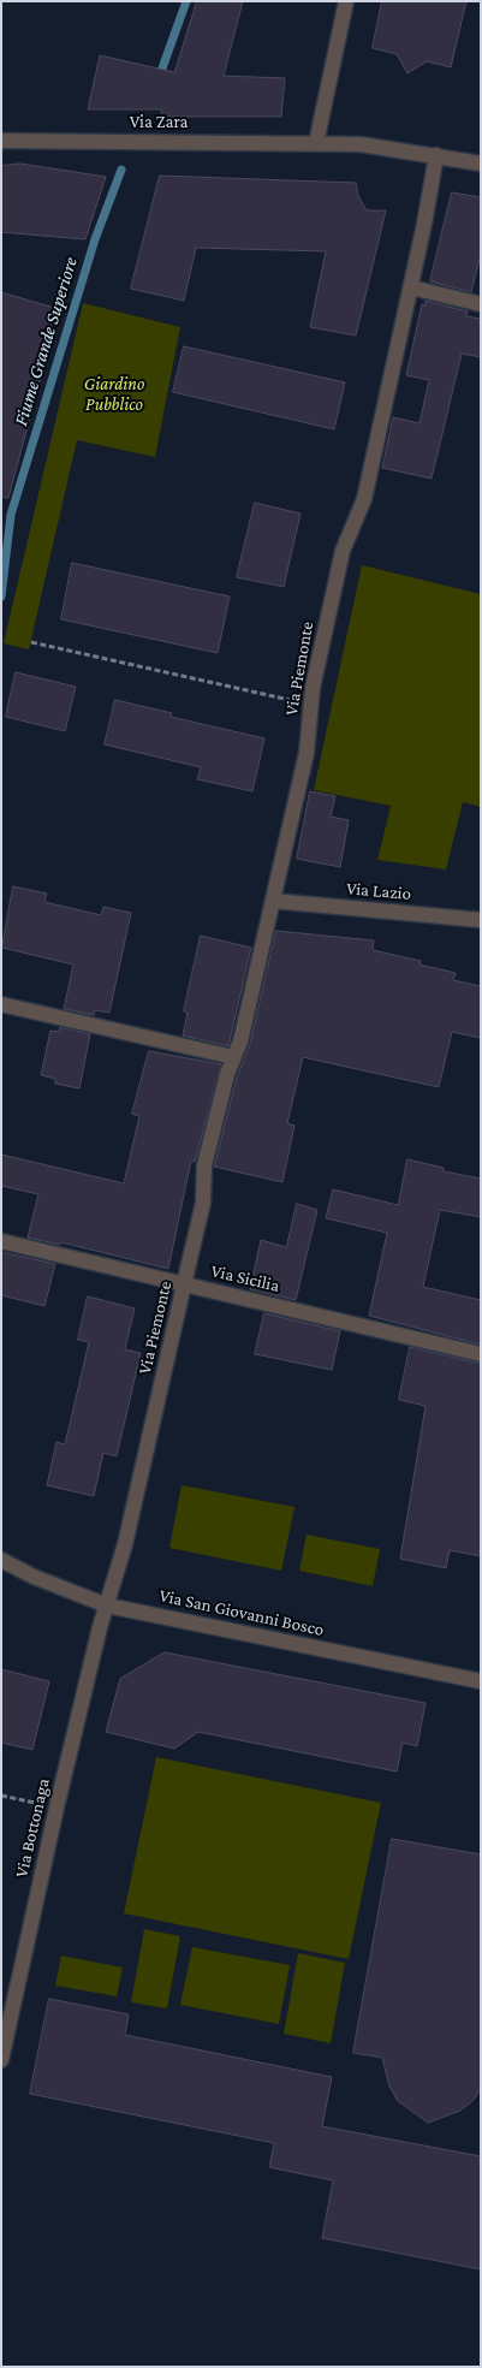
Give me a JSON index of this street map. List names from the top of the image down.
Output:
{
  "streets": {
    "street": [
      "Via Zara",
      "Via Piemonte",
      "Via Lazio",
      "Via Sicilia",
      "Via San Giovanni Bosco",
      "Via Bottonaga"
    ]
  },
  "crossings": [
    ["Via Zara", "Via Piemonte"],
    ["Via Piemonte", "Via Lazio"],
    ["Via Piemonte", "Via Sicilia"],
    ["Via Piemonte", "Via San Giovanni Bosco"],
    ["Via Piemonte", "Via Bottonaga"],
    ["Via San Giovanni Bosco", "Via Bottonaga"]
  ],
  "water": ["Fiume Grande Superiore"],
  "parks": ["Giardino Pubblico"]
}
